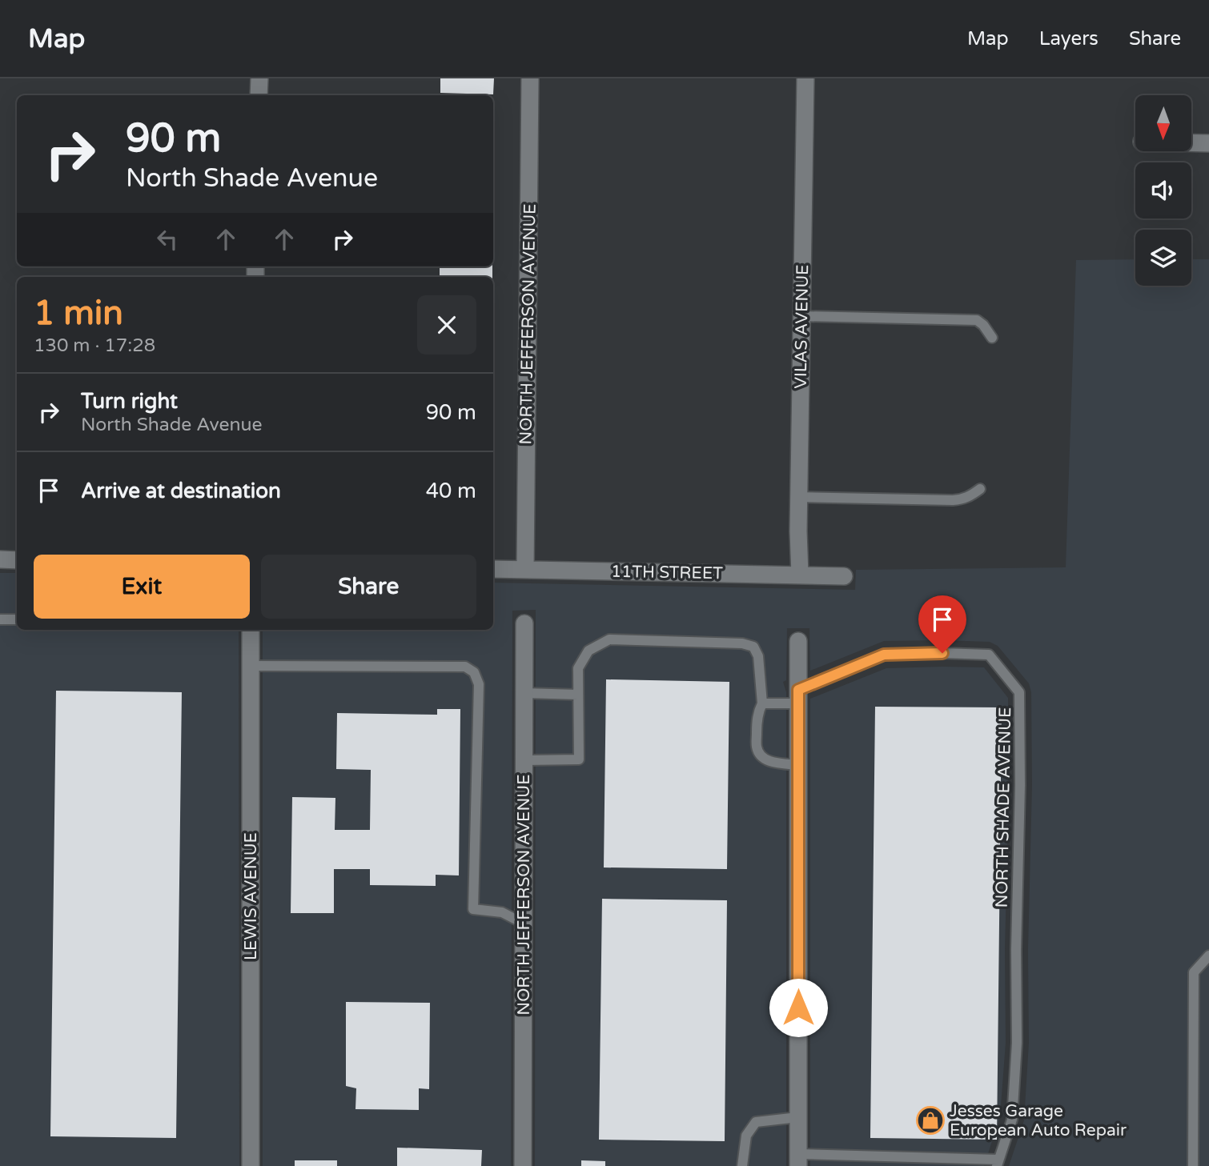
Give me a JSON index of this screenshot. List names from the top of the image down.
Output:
{
  "streets": {
    "street": [
      "NORTH JEFFERSON AVENUE",
      "VILAS AVENUE",
      "11TH STREET",
      "LEWIS AVENUE"
    ],
    "lane": ["NORTH SHADE AVENUE"]
  },
  "crossings": [
    ["NORTH JEFFERSON AVENUE", "11TH STREET"],
    ["VILAS AVENUE", "11TH STREET"]
  ],
  "places": {
    "shop": ["Jesses Garage European Auto Repair"]
  },
  "north": "bottom",
  "page": {
    "header": "Map",
    "nav": ["Map", "Layers", "Share"],
    "turn": ["90 m", "North Shade Avenue"],
    "heading": ["1 min", "130 m · 17:28"],
    "list": [
      {
        "name": "Turn right",
        "note": "North Shade Avenue",
        "value": "90 m"
      },
      {
        "name": "Arrive at destination",
        "value": "40 m"
      }
    ],
    "buttons": ["Exit", "Share"]
  }
}
